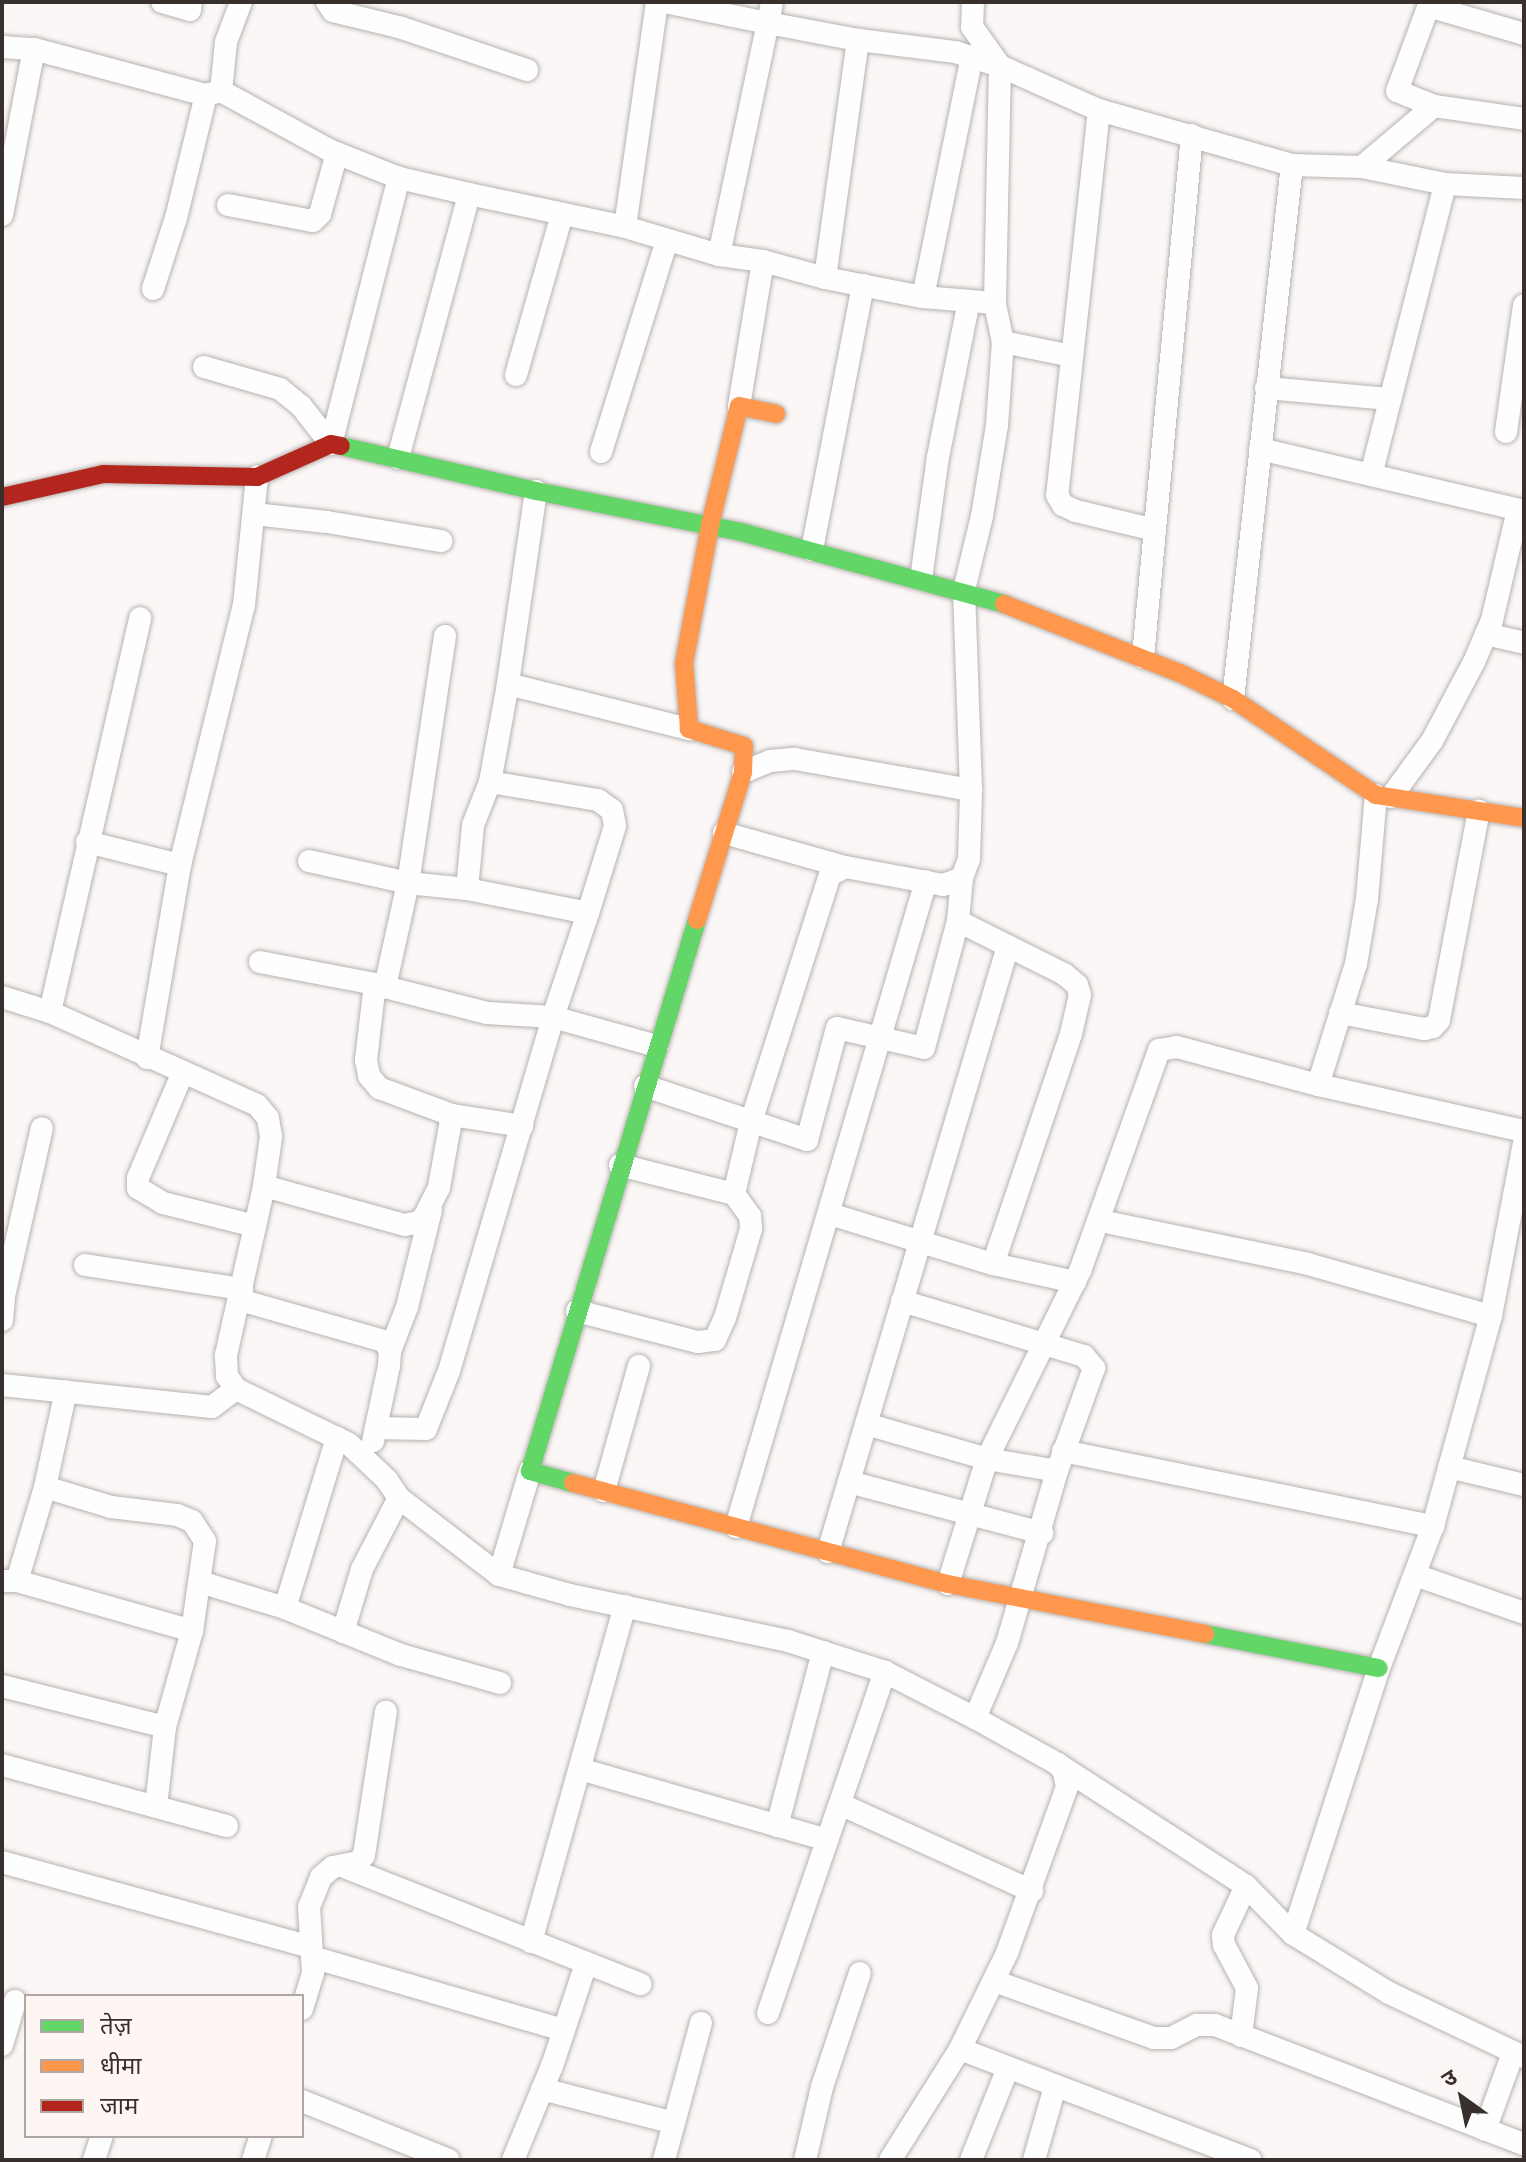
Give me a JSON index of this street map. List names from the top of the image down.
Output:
{
  "legend": ["तेज़", "धीमा", "जाम"],
  "north": "top left"
}
